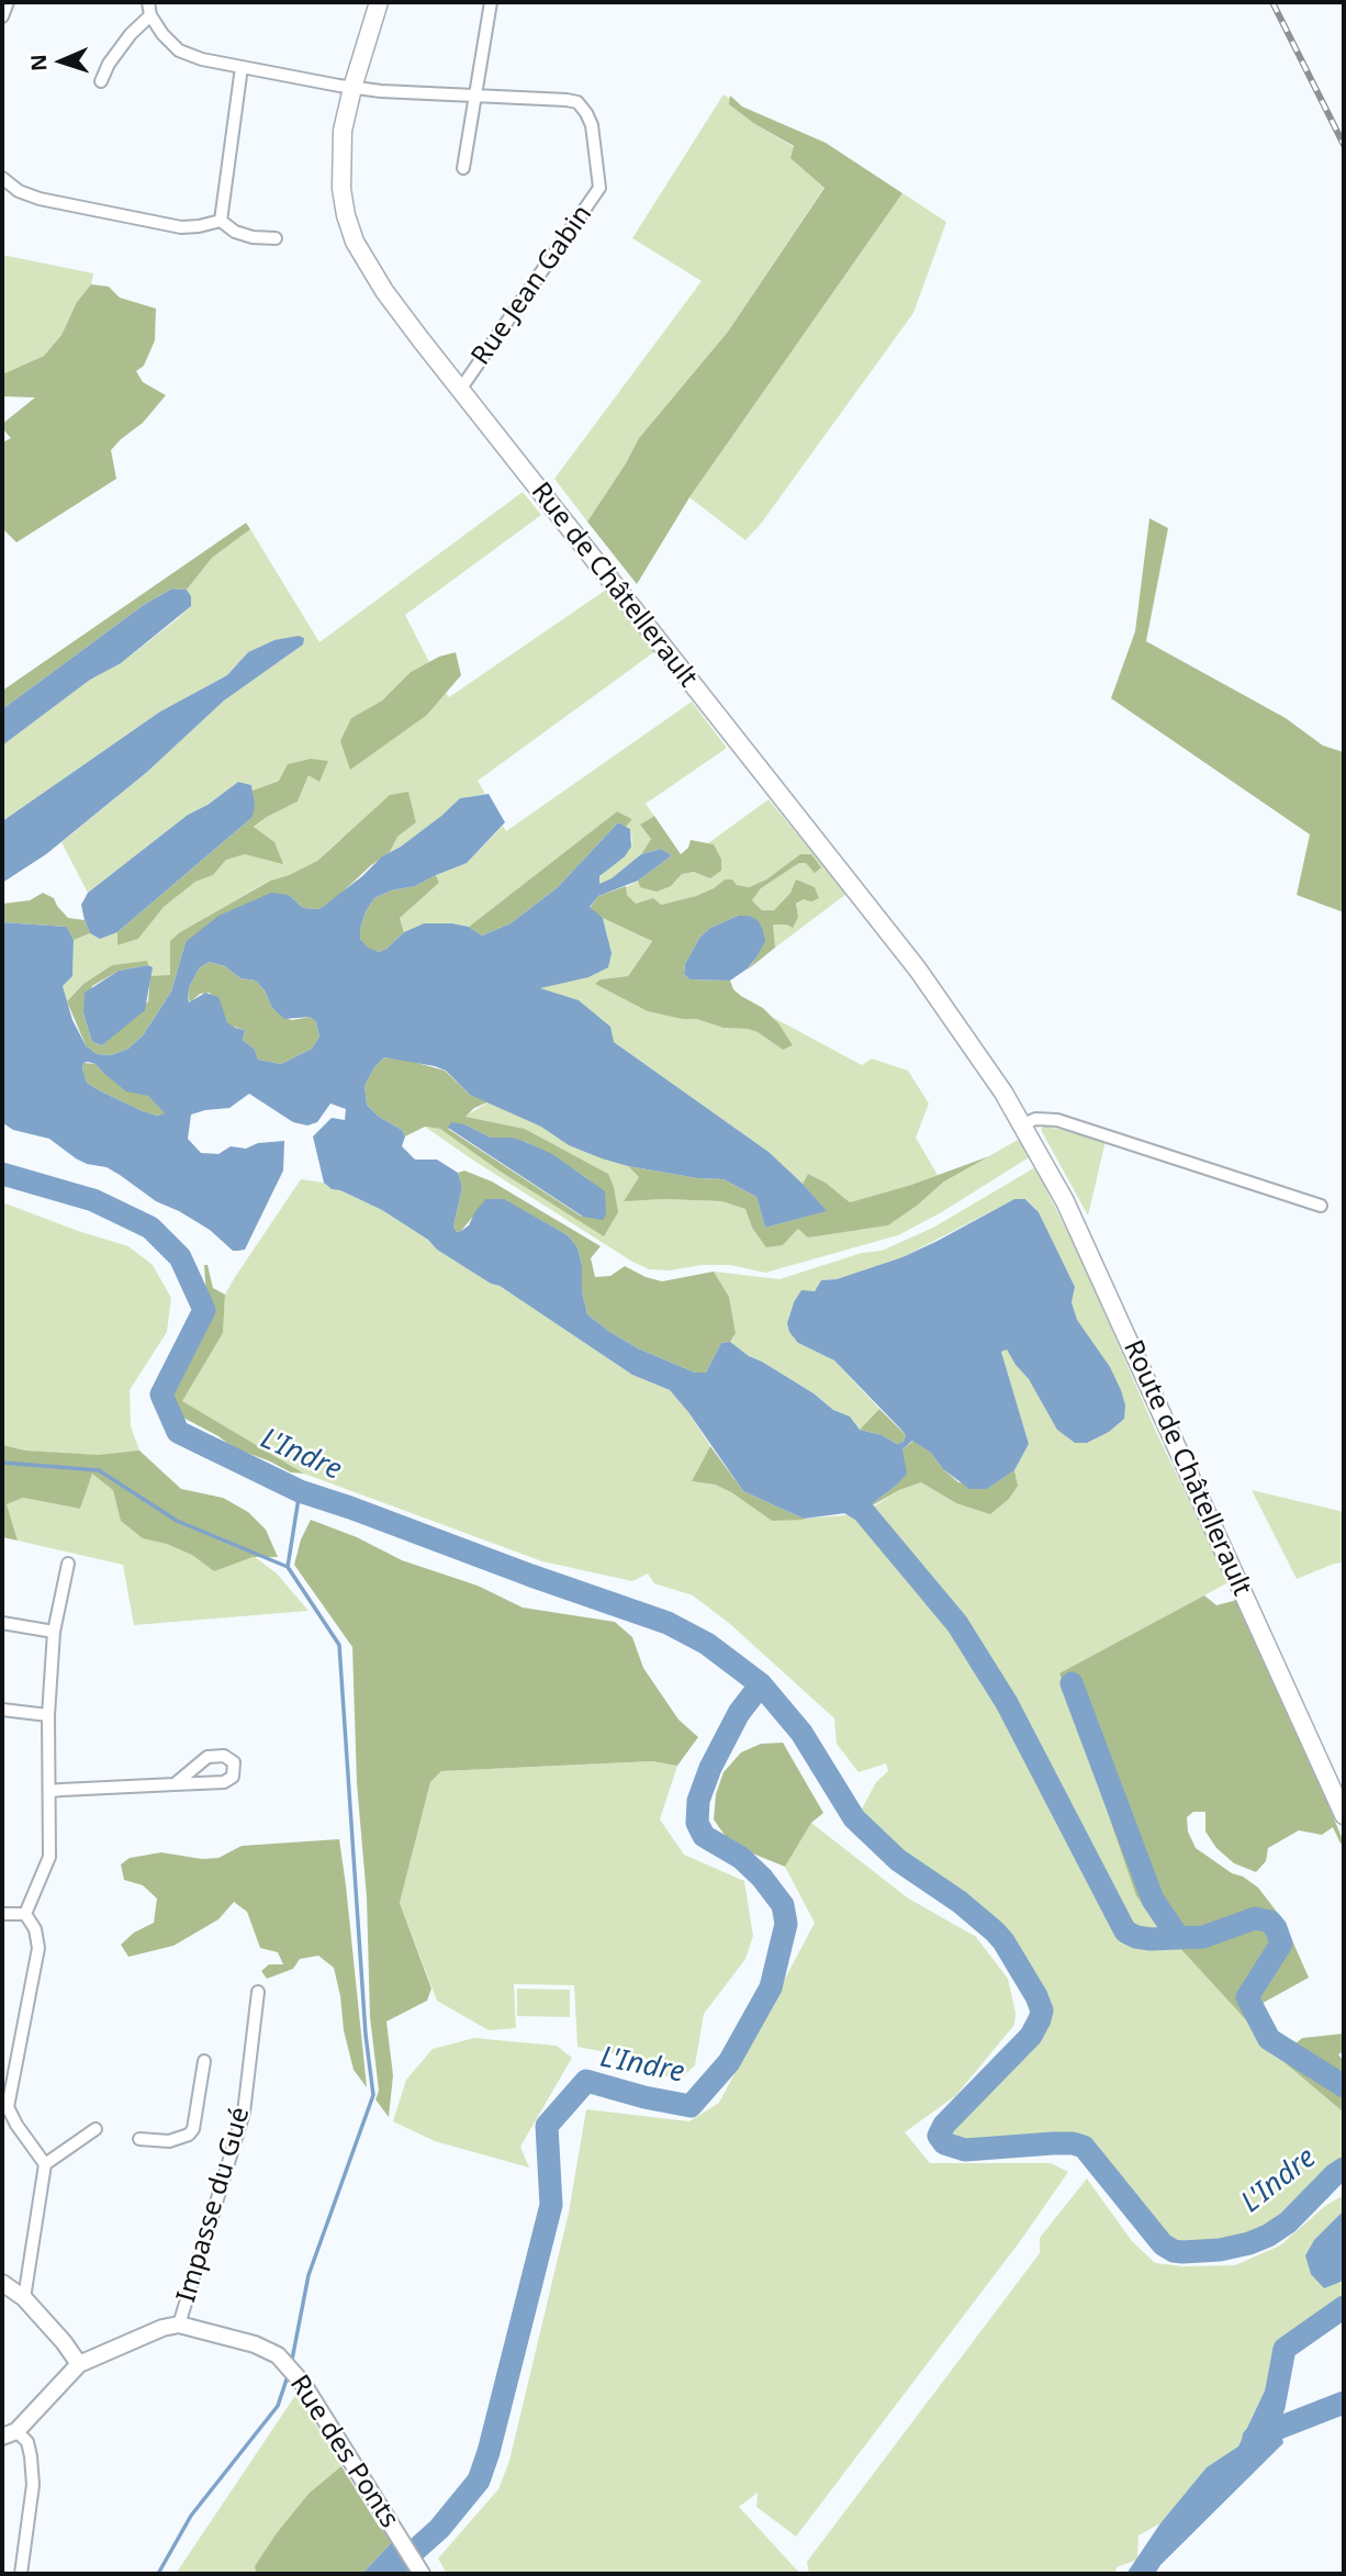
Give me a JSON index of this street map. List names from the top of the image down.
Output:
{
  "streets": {
    "main road": ["Rue de Châtellerault", "Route de Châtellerault"],
    "street": ["Rue Jean Gabin", "Impasse du Gué", "Rue des Ponts"]
  },
  "crossings": [
    ["Rue Jean Gabin", "Rue de Châtellerault"],
    ["Rue de Châtellerault", "Route de Châtellerault"],
    ["Impasse du Gué", "Rue des Ponts"]
  ],
  "water": ["L'Indre"],
  "north": "left"
}
